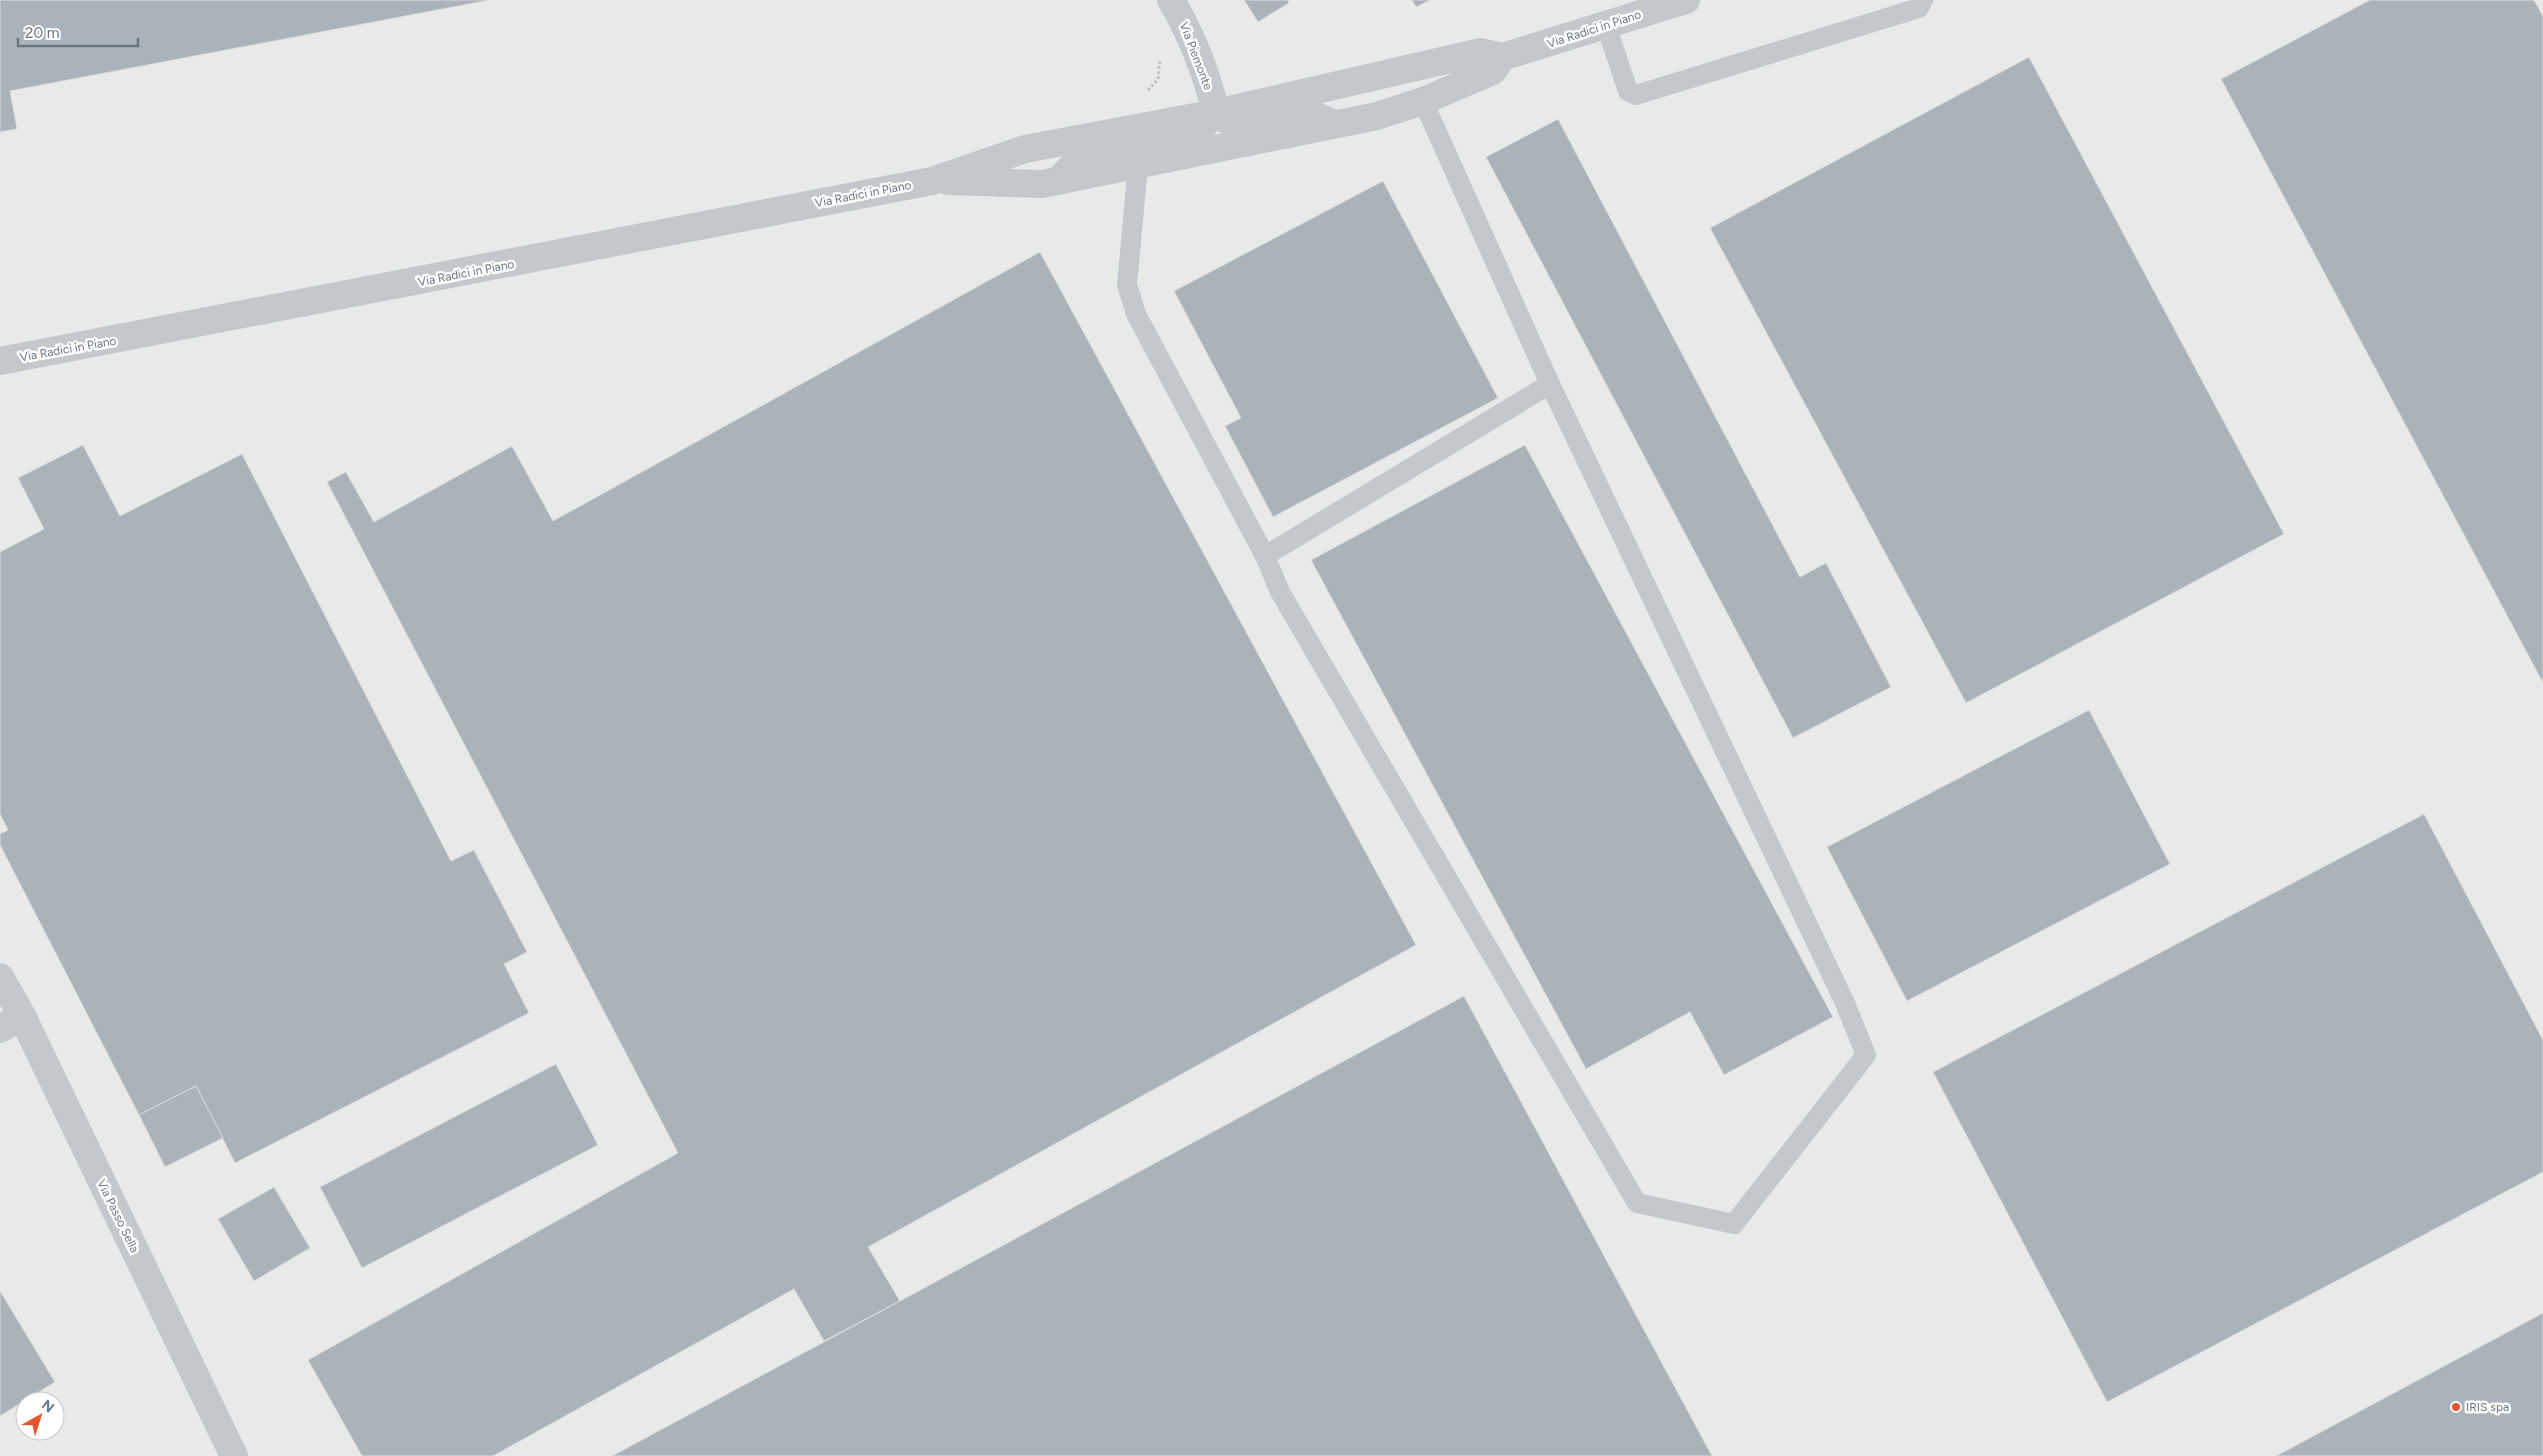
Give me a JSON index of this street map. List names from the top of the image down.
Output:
{
  "streets": {
    "street": ["Via Radici in Piano", "Via Piemonte", "Via Passo Sella"]
  },
  "places": ["IRIS spa"],
  "scale_bar": "20 m",
  "north": "top right"
}
